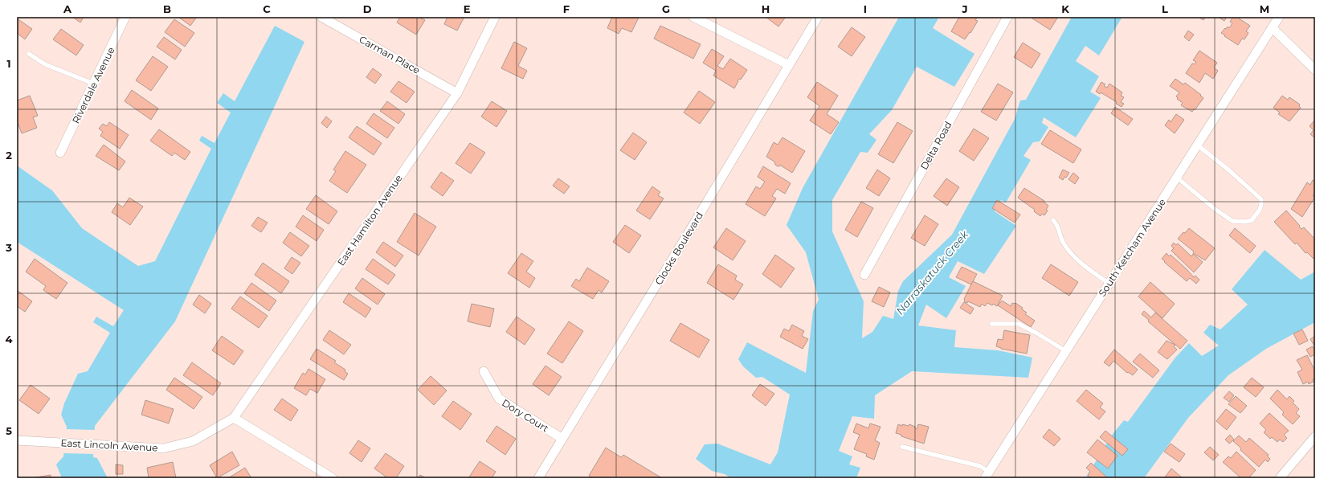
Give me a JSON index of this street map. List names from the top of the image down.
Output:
{
  "streets": {
    "street": [
      "Carman Place",
      "Riverdale Avenue",
      "Delta Road",
      "East Hamilton Avenue",
      "South Ketcham Avenue",
      "Clocks Boulevard",
      "Dory Court",
      "East Lincoln Avenue"
    ]
  },
  "crossings": [
    ["Carman Place", "East Hamilton Avenue"],
    ["East Hamilton Avenue", "East Lincoln Avenue"],
    ["Clocks Boulevard", "Dory Court"]
  ],
  "water": ["Narraskatuck Creek"],
  "grid": {
    "columns": [
      "A",
      "B",
      "C",
      "D",
      "E",
      "F",
      "G",
      "H",
      "I",
      "J",
      "K",
      "L",
      "M"
    ],
    "rows": [
      "1",
      "2",
      "3",
      "4",
      "5"
    ]
  }
}
